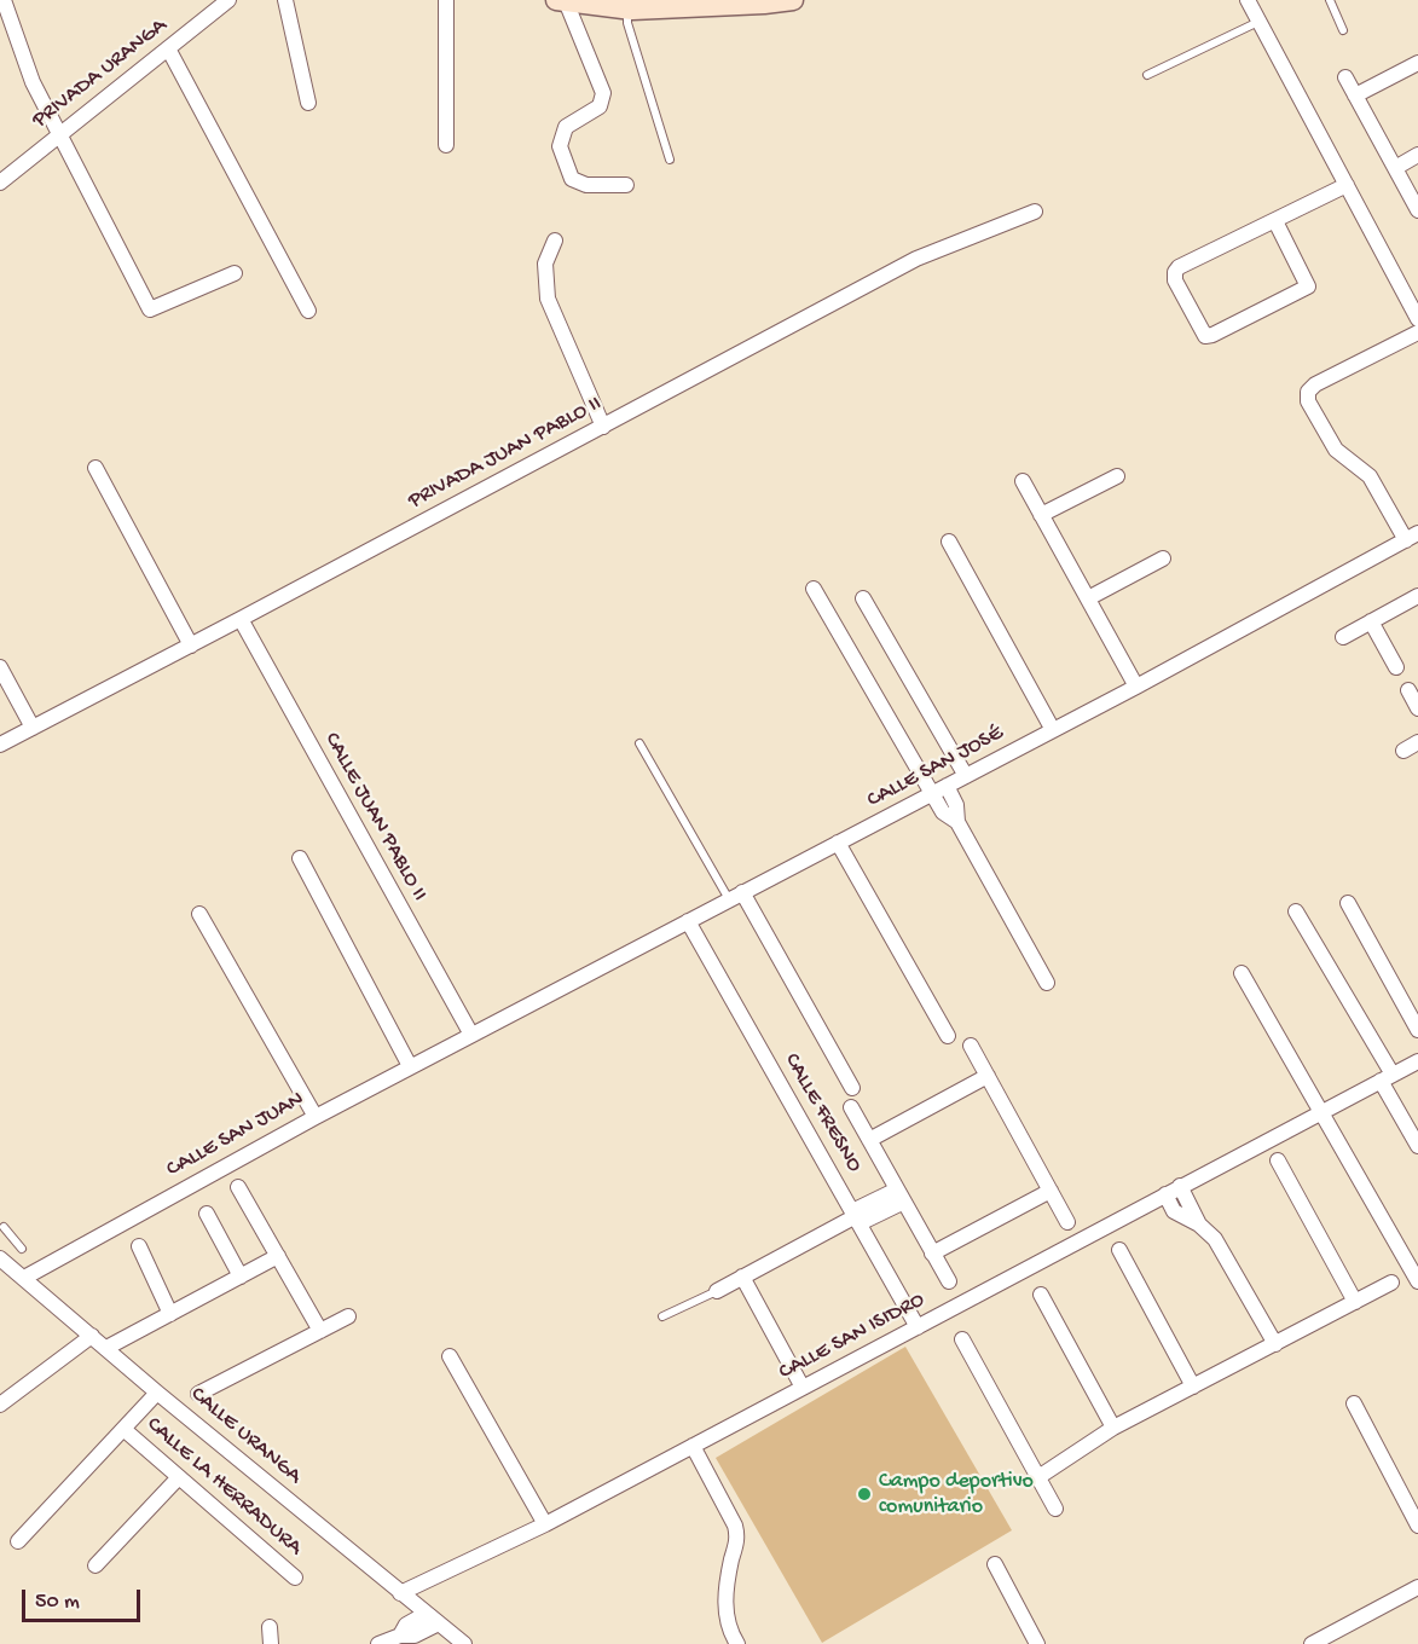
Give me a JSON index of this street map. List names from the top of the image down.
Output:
{
  "streets": {
    "street": [
      "PRIVADA URANGA",
      "PRIVADA JUAN PABLO II",
      "CALLE SAN JOSÉ",
      "CALLE JUAN PABLO II",
      "CALLE FRESNO",
      "CALLE SAN JUAN",
      "CALLE SAN ISIDRO",
      "CALLE URANGA",
      "CALLE LA HERRADURA"
    ]
  },
  "crossings": [
    ["PRIVADA JUAN PABLO II", "CALLE JUAN PABLO II"],
    ["CALLE SAN JOSÉ", "CALLE JUAN PABLO II"],
    ["CALLE SAN JOSÉ", "CALLE FRESNO"],
    ["CALLE SAN JOSÉ", "CALLE SAN JUAN"],
    ["CALLE JUAN PABLO II", "CALLE SAN JUAN"],
    ["CALLE FRESNO", "CALLE SAN ISIDRO"],
    ["CALLE SAN JUAN", "CALLE URANGA"],
    ["CALLE SAN ISIDRO", "CALLE URANGA"]
  ],
  "places": ["Campo deportivo comunitario"],
  "scale_bar": "50 m"
}
